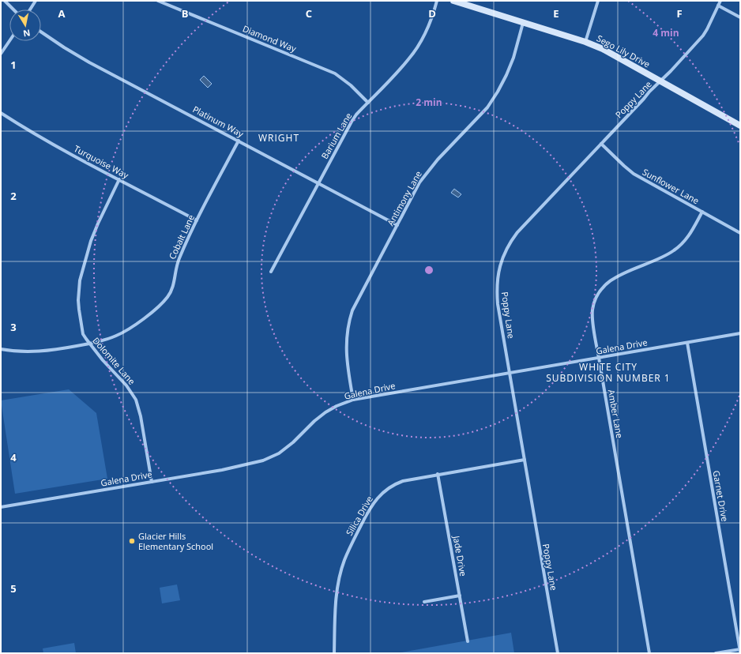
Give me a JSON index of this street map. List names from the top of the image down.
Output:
{
  "streets": {
    "main road": ["Sego Lily Drive"],
    "street": [
      "Diamond Way",
      "Poppy Lane",
      "Platinum Way",
      "Barium Lane",
      "Turquoise Way",
      "Sunflower Lane",
      "Antimony Lane",
      "Cobalt Lane",
      "Galena Drive",
      "Dolomite Lane",
      "Amber Lane",
      "Garnet Drive",
      "Silica Drive",
      "Jade Drive"
    ]
  },
  "crossings": [
    ["Diamond Way", "Barium Lane"],
    ["Sego Lily Drive", "Poppy Lane"],
    ["Sego Lily Drive", "Antimony Lane"],
    ["Poppy Lane", "Sunflower Lane"],
    ["Poppy Lane", "Galena Drive"],
    ["Poppy Lane", "Silica Drive"],
    ["Platinum Way", "Barium Lane"],
    ["Platinum Way", "Antimony Lane"],
    ["Platinum Way", "Cobalt Lane"],
    ["Turquoise Way", "Cobalt Lane"],
    ["Turquoise Way", "Dolomite Lane"],
    ["Sunflower Lane", "Amber Lane"],
    ["Antimony Lane", "Galena Drive"],
    ["Cobalt Lane", "Dolomite Lane"],
    ["Galena Drive", "Dolomite Lane"],
    ["Galena Drive", "Amber Lane"],
    ["Galena Drive", "Garnet Drive"],
    ["Silica Drive", "Jade Drive"]
  ],
  "districts": ["WRIGHT", "WHITE CITY SUBDIVISION NUMBER 1"],
  "places": ["Glacier Hills Elementary School"],
  "north": "bottom",
  "grid": {
    "columns": [
      "A",
      "B",
      "C",
      "D",
      "E",
      "F"
    ],
    "rows": [
      "1",
      "2",
      "3",
      "4",
      "5"
    ]
  },
  "rings": ["4 min", "2 min"]
}
